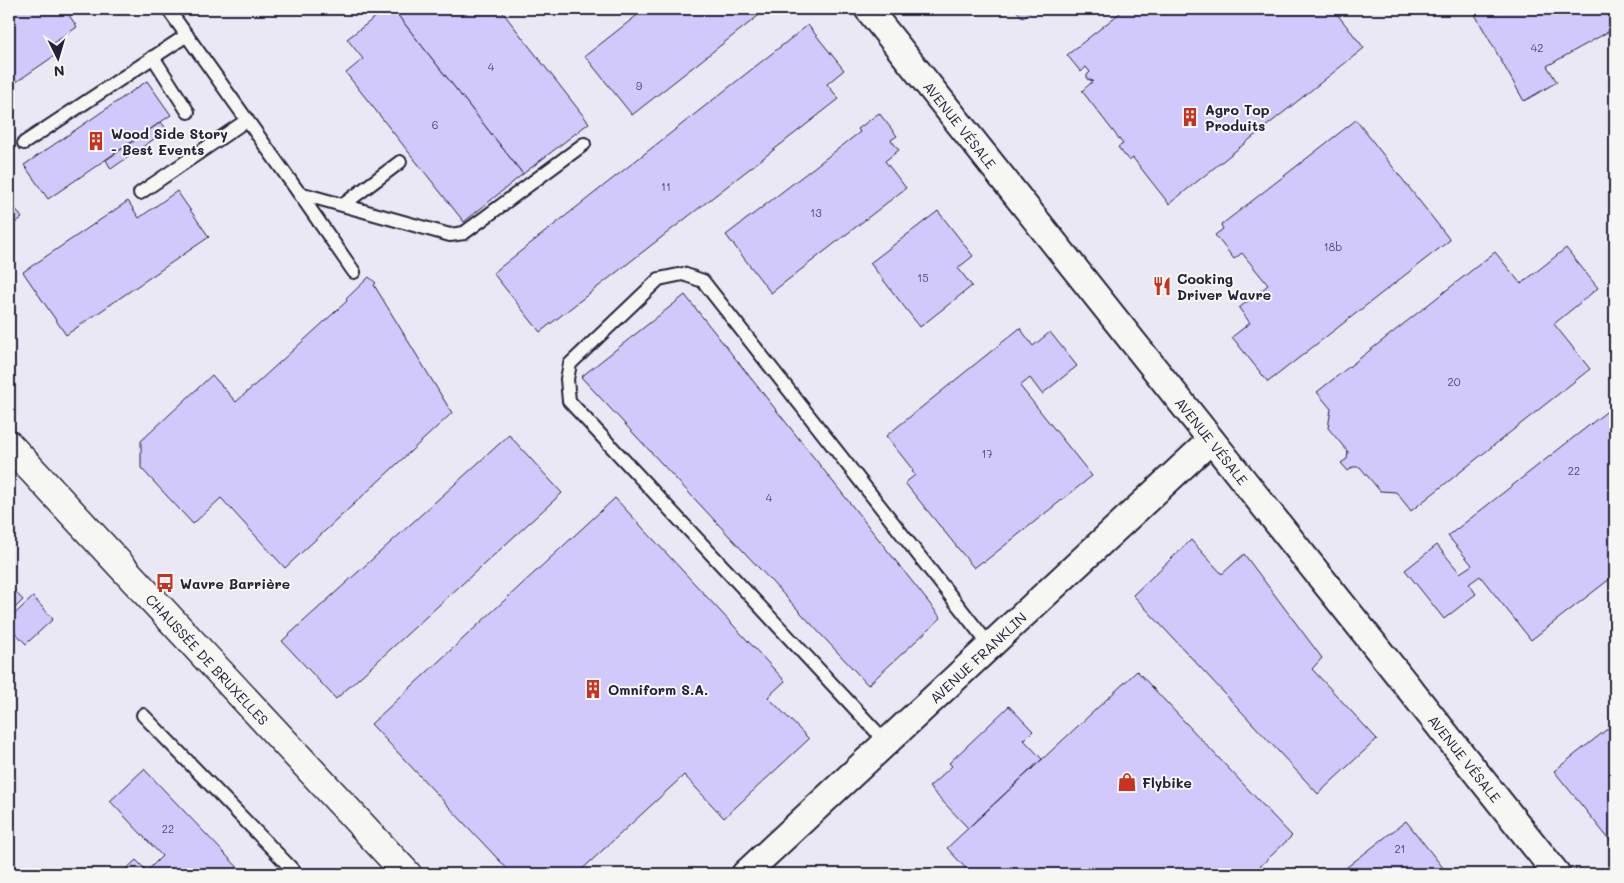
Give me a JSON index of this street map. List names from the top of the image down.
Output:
{
  "streets": {
    "main road": ["CHAUSSÉE DE BRUXELLES"],
    "street": ["AVENUE VÉSALE", "AVENUE FRANKLIN"]
  },
  "crossings": [
    ["AVENUE VÉSALE", "AVENUE FRANKLIN"]
  ],
  "places": {
    "building": ["Agro Top Produits", "Wood Side Story - Best Events", "Omniform S.A."],
    "restaurant": ["Cooking Driver Wavre"],
    "bus stop": ["Wavre Barrière"],
    "shop": ["Flybike"]
  },
  "house_numbers": [
    "42",
    "4",
    "9",
    "6",
    "11",
    "13",
    "18b",
    "15",
    "20",
    "17",
    "22",
    "4",
    "22",
    "21"
  ],
  "north": "bottom"
}
